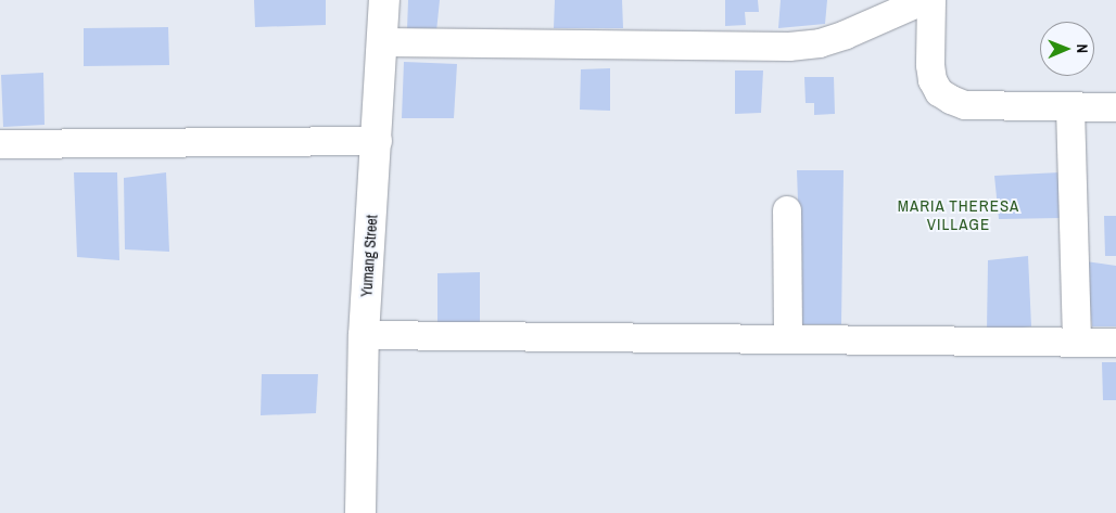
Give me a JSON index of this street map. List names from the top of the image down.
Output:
{
  "streets": {
    "main road": ["Yumang Street"]
  },
  "districts": ["MARIA THERESA VILLAGE"],
  "north": "right"
}
